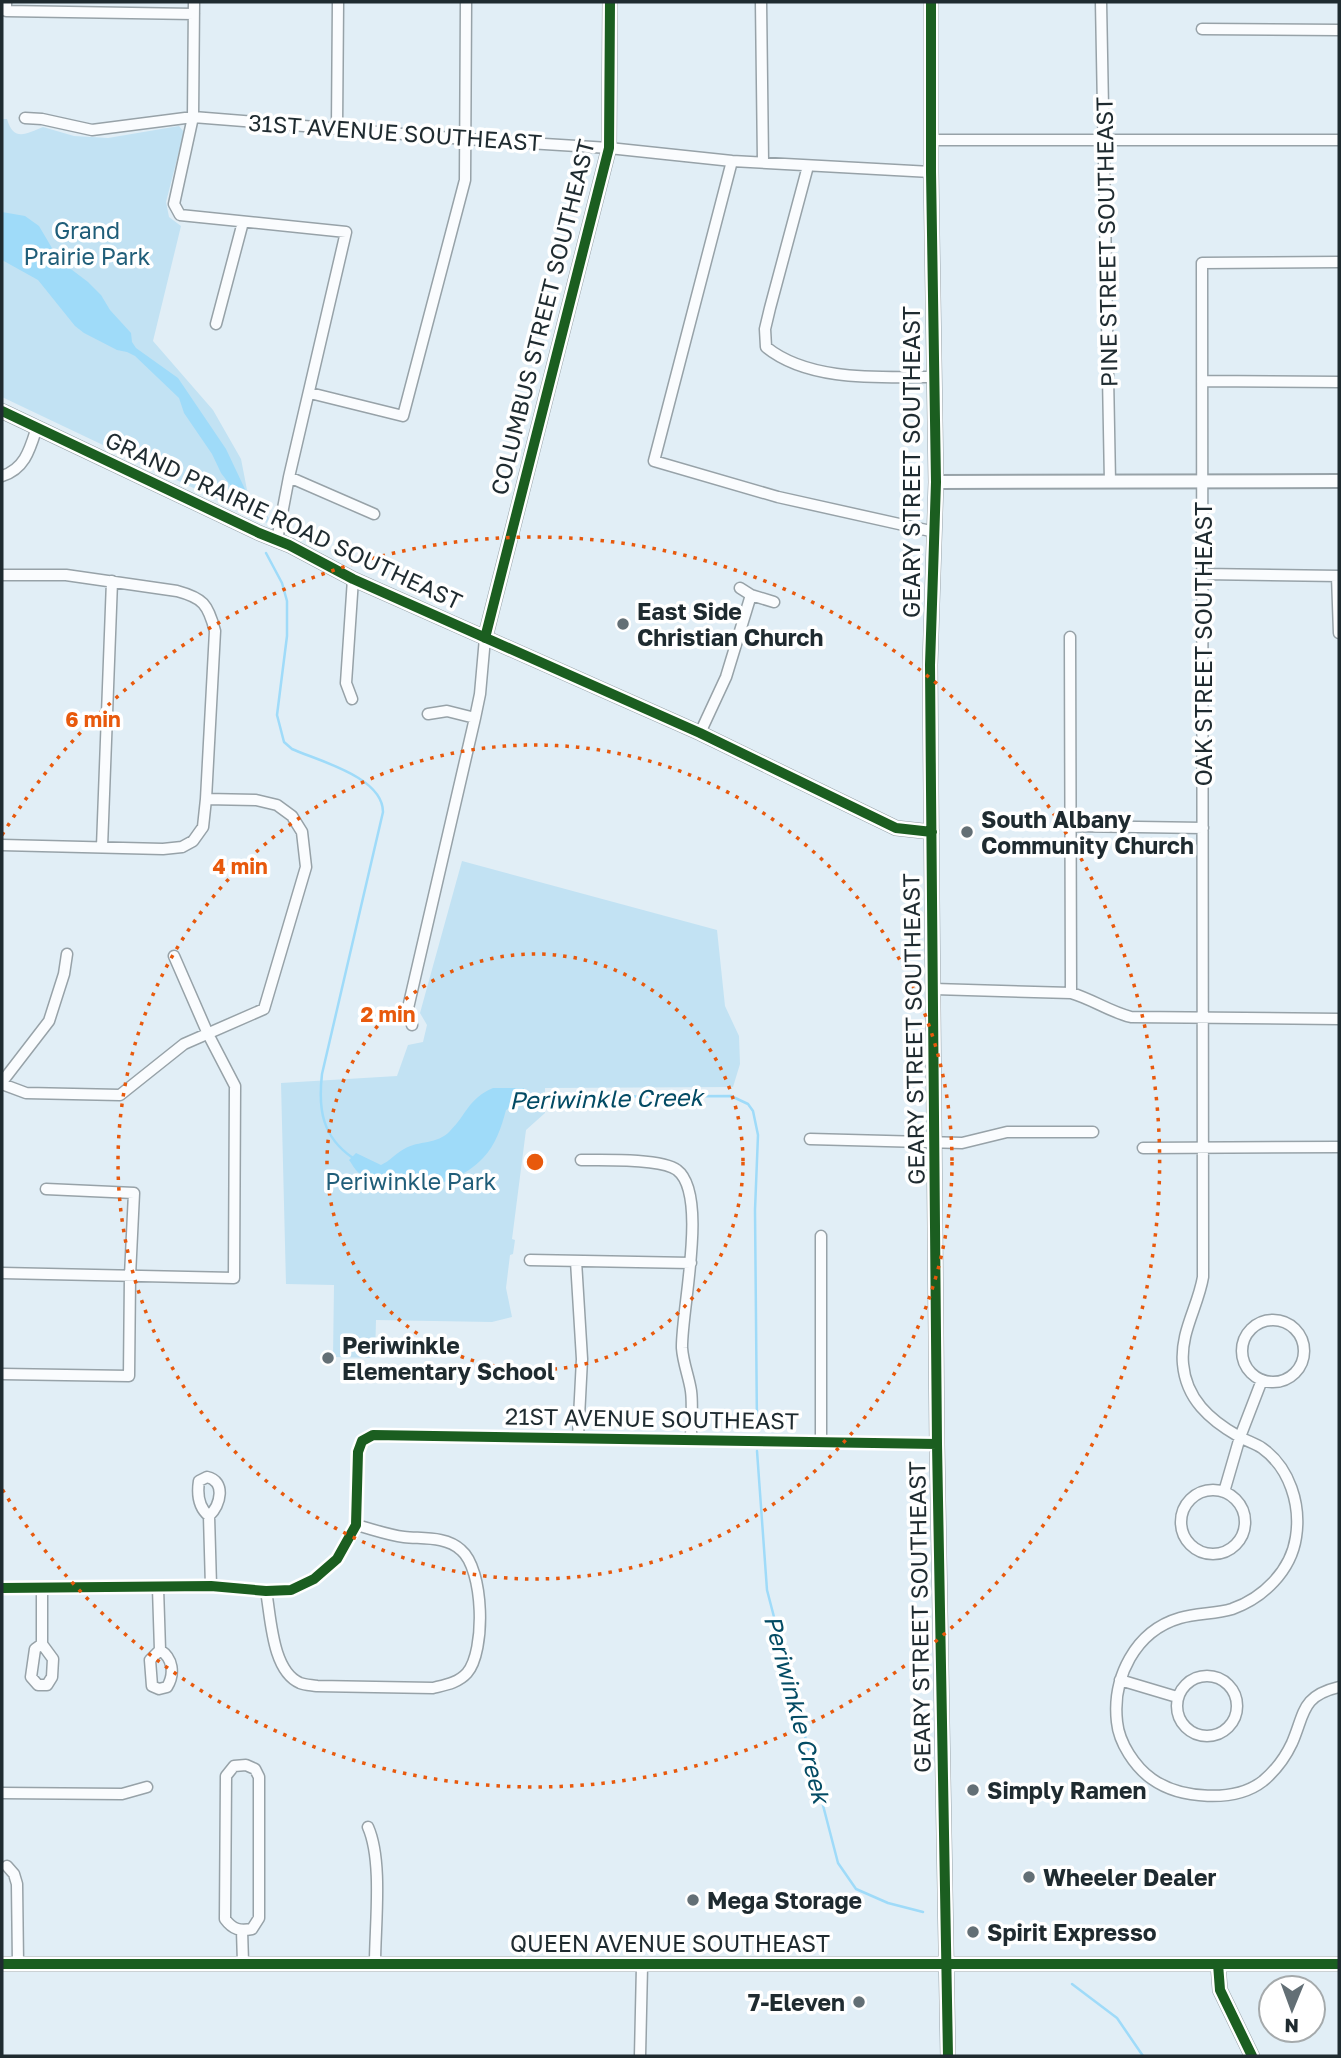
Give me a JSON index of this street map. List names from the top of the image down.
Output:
{
  "streets": {
    "main road": [
      "COLUMBUS STREET SOUTHEAST",
      "GEARY STREET SOUTHEAST",
      "GRAND PRAIRIE ROAD SOUTHEAST",
      "QUEEN AVENUE SOUTHEAST"
    ],
    "street": [
      "31ST AVENUE SOUTHEAST",
      "PINE STREET SOUTHEAST",
      "OAK STREET SOUTHEAST",
      "21ST AVENUE SOUTHEAST"
    ]
  },
  "crossings": [
    ["31ST AVENUE SOUTHEAST", "COLUMBUS STREET SOUTHEAST"],
    ["31ST AVENUE SOUTHEAST", "GEARY STREET SOUTHEAST"],
    ["COLUMBUS STREET SOUTHEAST", "GRAND PRAIRIE ROAD SOUTHEAST"],
    ["GEARY STREET SOUTHEAST", "GRAND PRAIRIE ROAD SOUTHEAST"],
    ["GEARY STREET SOUTHEAST", "21ST AVENUE SOUTHEAST"],
    ["GEARY STREET SOUTHEAST", "QUEEN AVENUE SOUTHEAST"]
  ],
  "water": ["Periwinkle Creek"],
  "parks": ["Grand Prairie Park", "Periwinkle Park"],
  "places": [
    "East Side Christian Church",
    "South Albany Community Church",
    "Periwinkle Elementary School",
    "Simply Ramen",
    "Wheeler Dealer",
    "Mega Storage",
    "Spirit Expresso",
    "7-Eleven"
  ],
  "north": "bottom",
  "rings": ["6 min", "4 min", "2 min"]
}
